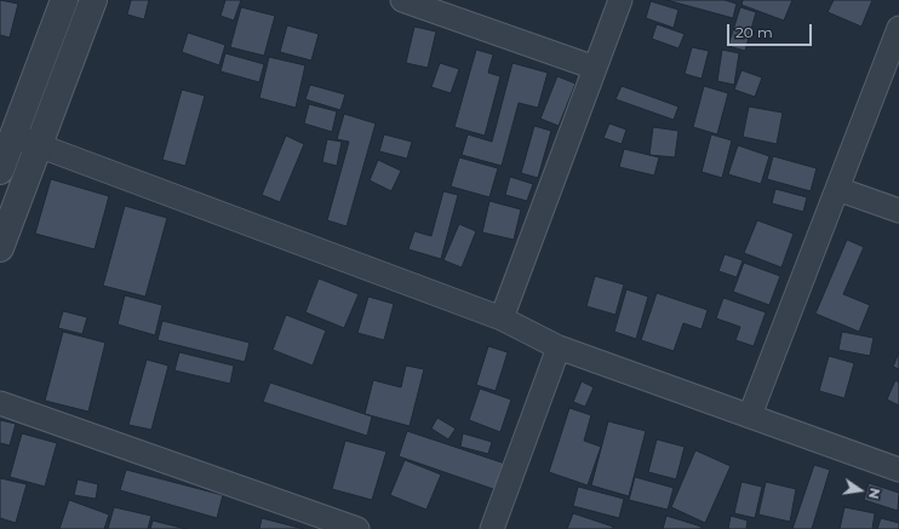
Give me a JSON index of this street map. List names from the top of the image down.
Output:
{
  "scale_bar": "20 m",
  "north": "right"
}
